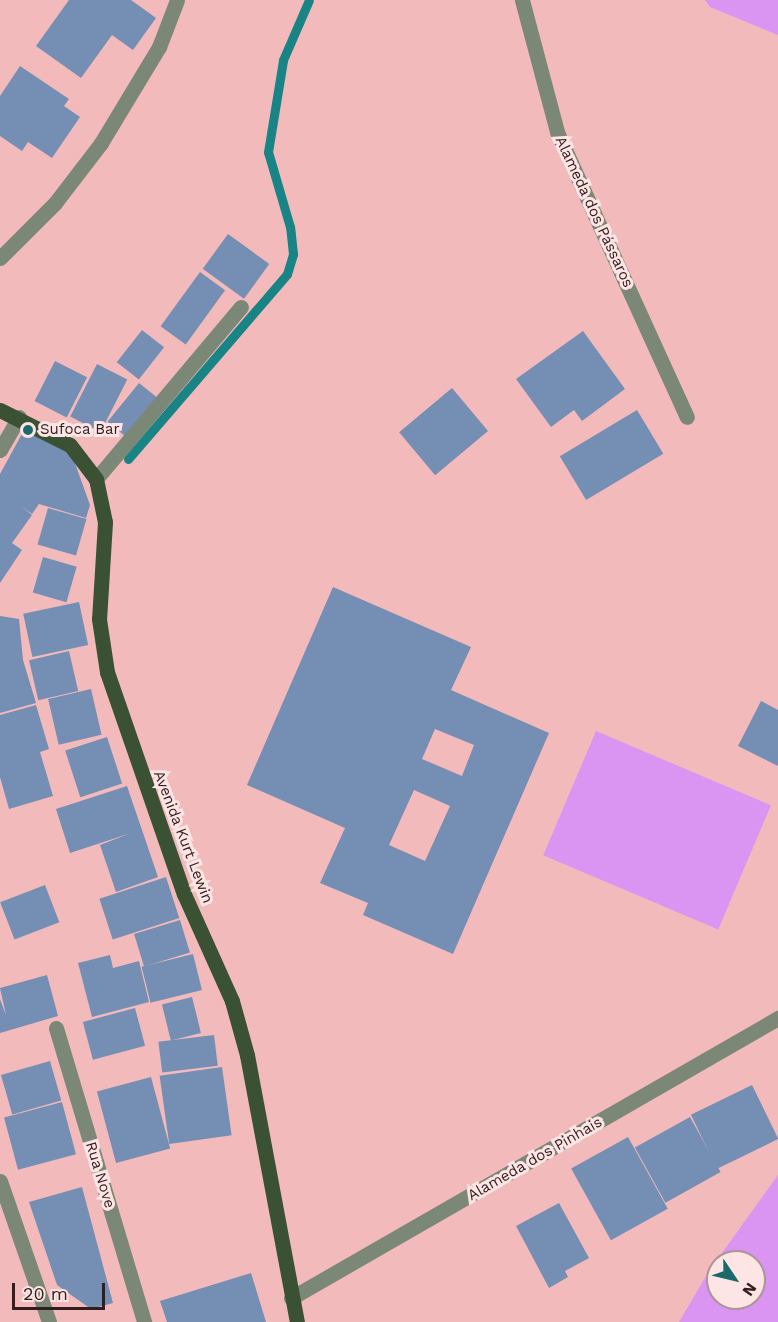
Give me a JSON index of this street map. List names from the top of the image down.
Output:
{
  "streets": {
    "main road": ["Avenida Kurt Lewin"],
    "street": ["Alameda dos Pássaros", "Alameda dos Pinhais", "Rua Nove"]
  },
  "crossings": [
    ["Avenida Kurt Lewin", "Alameda dos Pinhais"]
  ],
  "places": ["Sufoca Bar"],
  "scale_bar": "20 m",
  "north": "bottom right"
}
